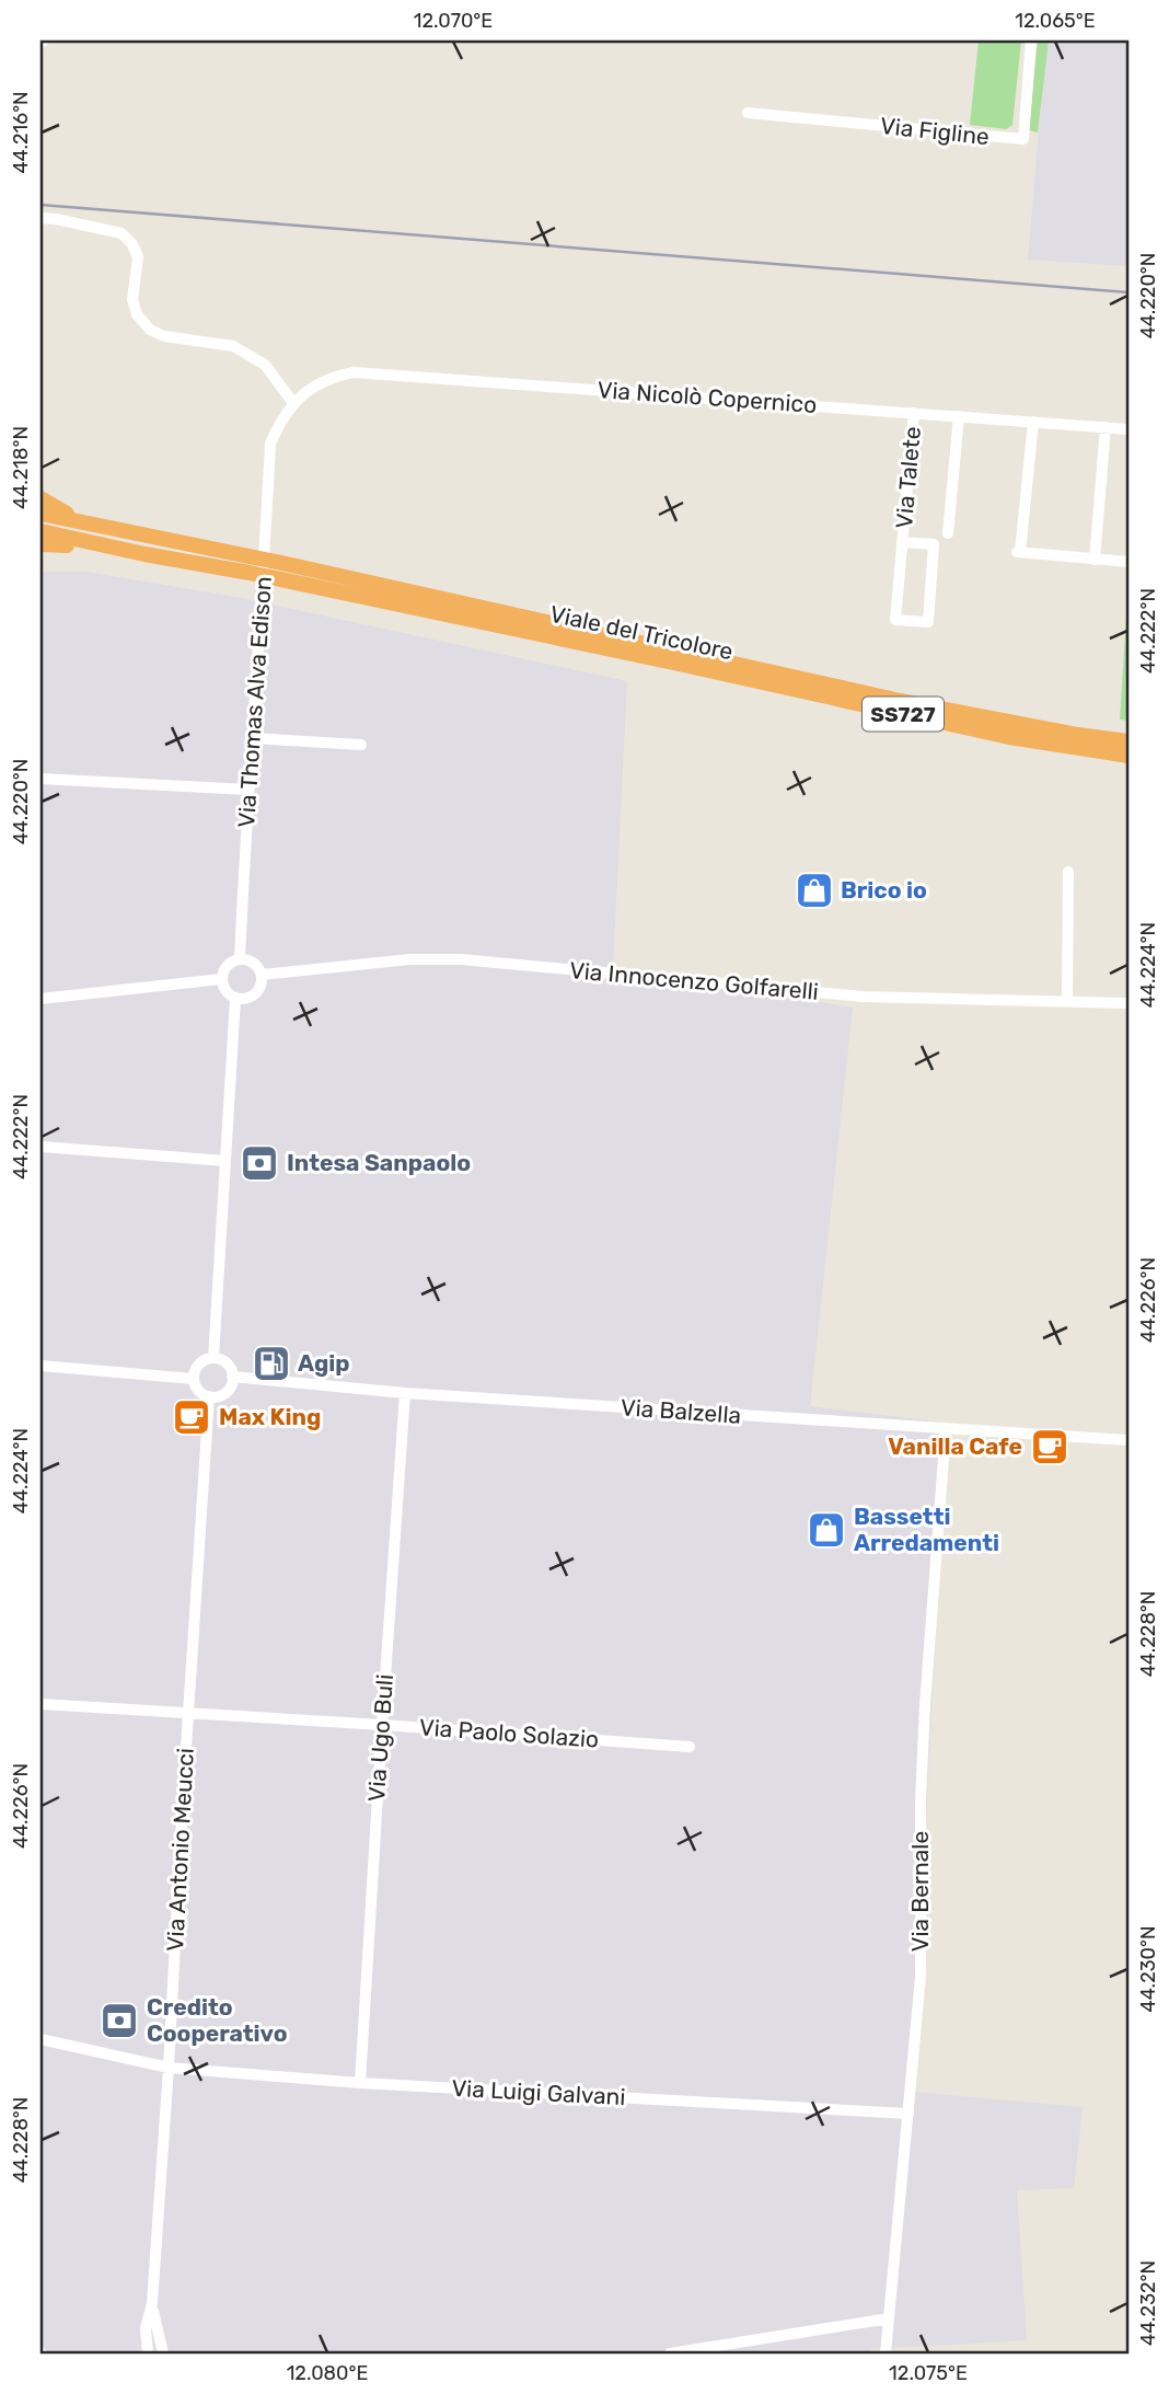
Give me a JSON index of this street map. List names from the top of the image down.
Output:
{
  "streets": {
    "highway": ["Viale del Tricolore", "SS727"],
    "street": [
      "Via Figline",
      "Via Nicolò Copernico",
      "Via Talete",
      "Via Thomas Alva Edison",
      "Via Innocenzo Golfarelli",
      "Via Balzella",
      "Via Paolo Solazio",
      "Via Ugo Buli",
      "Via Antonio Meucci",
      "Via Bernale",
      "Via Luigi Galvani"
    ]
  },
  "crossings": [
    ["Via Nicolò Copernico", "Via Talete"],
    ["Via Nicolò Copernico", "Via Thomas Alva Edison"],
    ["Via Thomas Alva Edison", "Via Innocenzo Golfarelli"],
    ["Via Balzella", "Via Ugo Buli"],
    ["Via Balzella", "Via Antonio Meucci"],
    ["Via Balzella", "Via Bernale"],
    ["Via Paolo Solazio", "Via Ugo Buli"],
    ["Via Paolo Solazio", "Via Antonio Meucci"],
    ["Via Ugo Buli", "Via Luigi Galvani"],
    ["Via Antonio Meucci", "Via Luigi Galvani"],
    ["Via Bernale", "Via Luigi Galvani"]
  ],
  "places": {
    "shop": ["Brico io", "Bassetti Arredamenti"],
    "bank": ["Intesa Sanpaolo", "Credito Cooperativo"],
    "fuel station": ["Agip"],
    "cafe": ["Max King", "Vanilla Cafe"]
  },
  "coordinates": [
    "12.070°E",
    "12.065°E",
    "44.216°N",
    "44.220°N",
    "44.218°N",
    "44.222°N",
    "44.224°N",
    "44.226°N",
    "44.228°N",
    "44.230°N",
    "44.232°N",
    "12.080°E",
    "12.075°E"
  ]
}
